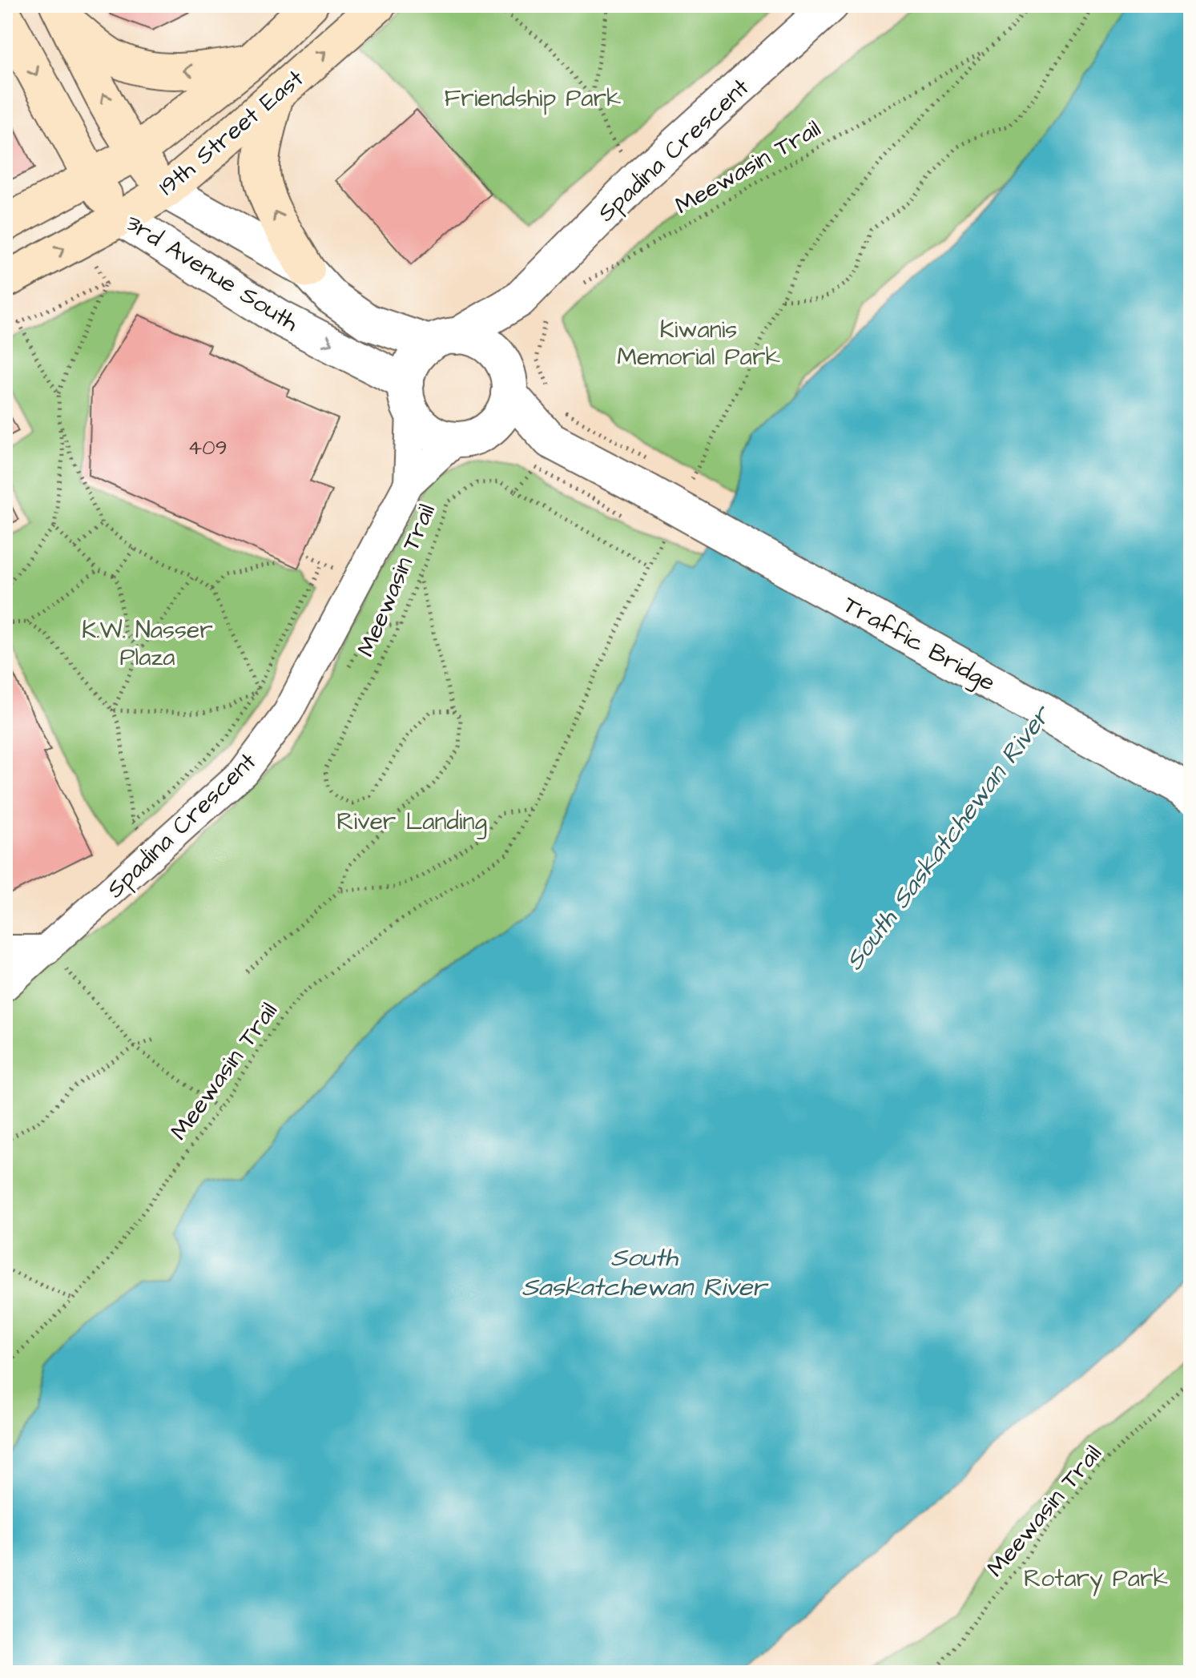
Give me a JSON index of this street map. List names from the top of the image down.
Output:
{
  "streets": {
    "main road": ["19th Street East", "3rd Avenue South"],
    "street": ["Spadina Crescent", "Traffic Bridge"],
    "path": ["Meewasin Trail"]
  },
  "crossings": [
    ["19th Street East", "3rd Avenue South"],
    ["Spadina Crescent", "3rd Avenue South"]
  ],
  "water": ["South Saskatchewan River"],
  "parks": [
    "Friendship Park",
    "Kiwanis Memorial Park",
    "K.W. Nasser Plaza",
    "River Landing",
    "Rotary Park"
  ],
  "house_numbers": ["409"]
}
